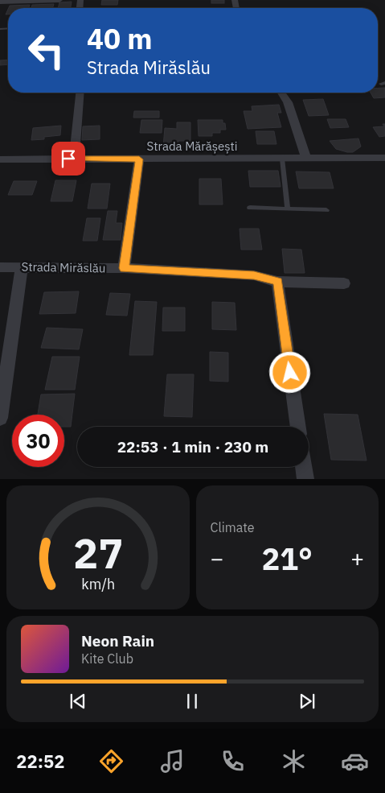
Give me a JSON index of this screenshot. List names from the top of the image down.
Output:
{
  "streets": {
    "street": ["Strada Mărășești", "Strada Mirăslău"]
  },
  "page": {
    "turn": ["40 m", "Strada Mirăslău"],
    "limit": "30",
    "trip": "22:53 · 1 min · 230 m",
    "tile": "Climate",
    "heat": ["−", "21°", "+"],
    "song": ["Neon Rain", "Kite Club"],
    "tabs": "22:52",
    "gauge": ["27", "km/h"]
  }
}
